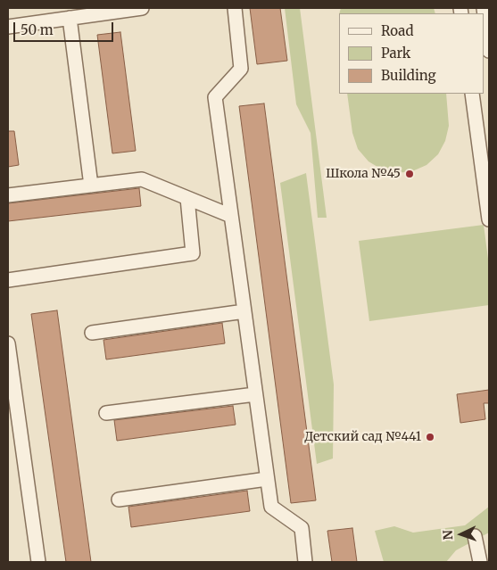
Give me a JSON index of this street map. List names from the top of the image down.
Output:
{
  "places": ["Школа №45", "Детский сад №441"],
  "legend": ["Road", "Park", "Building"],
  "scale_bar": "50 m",
  "north": "left"
}
